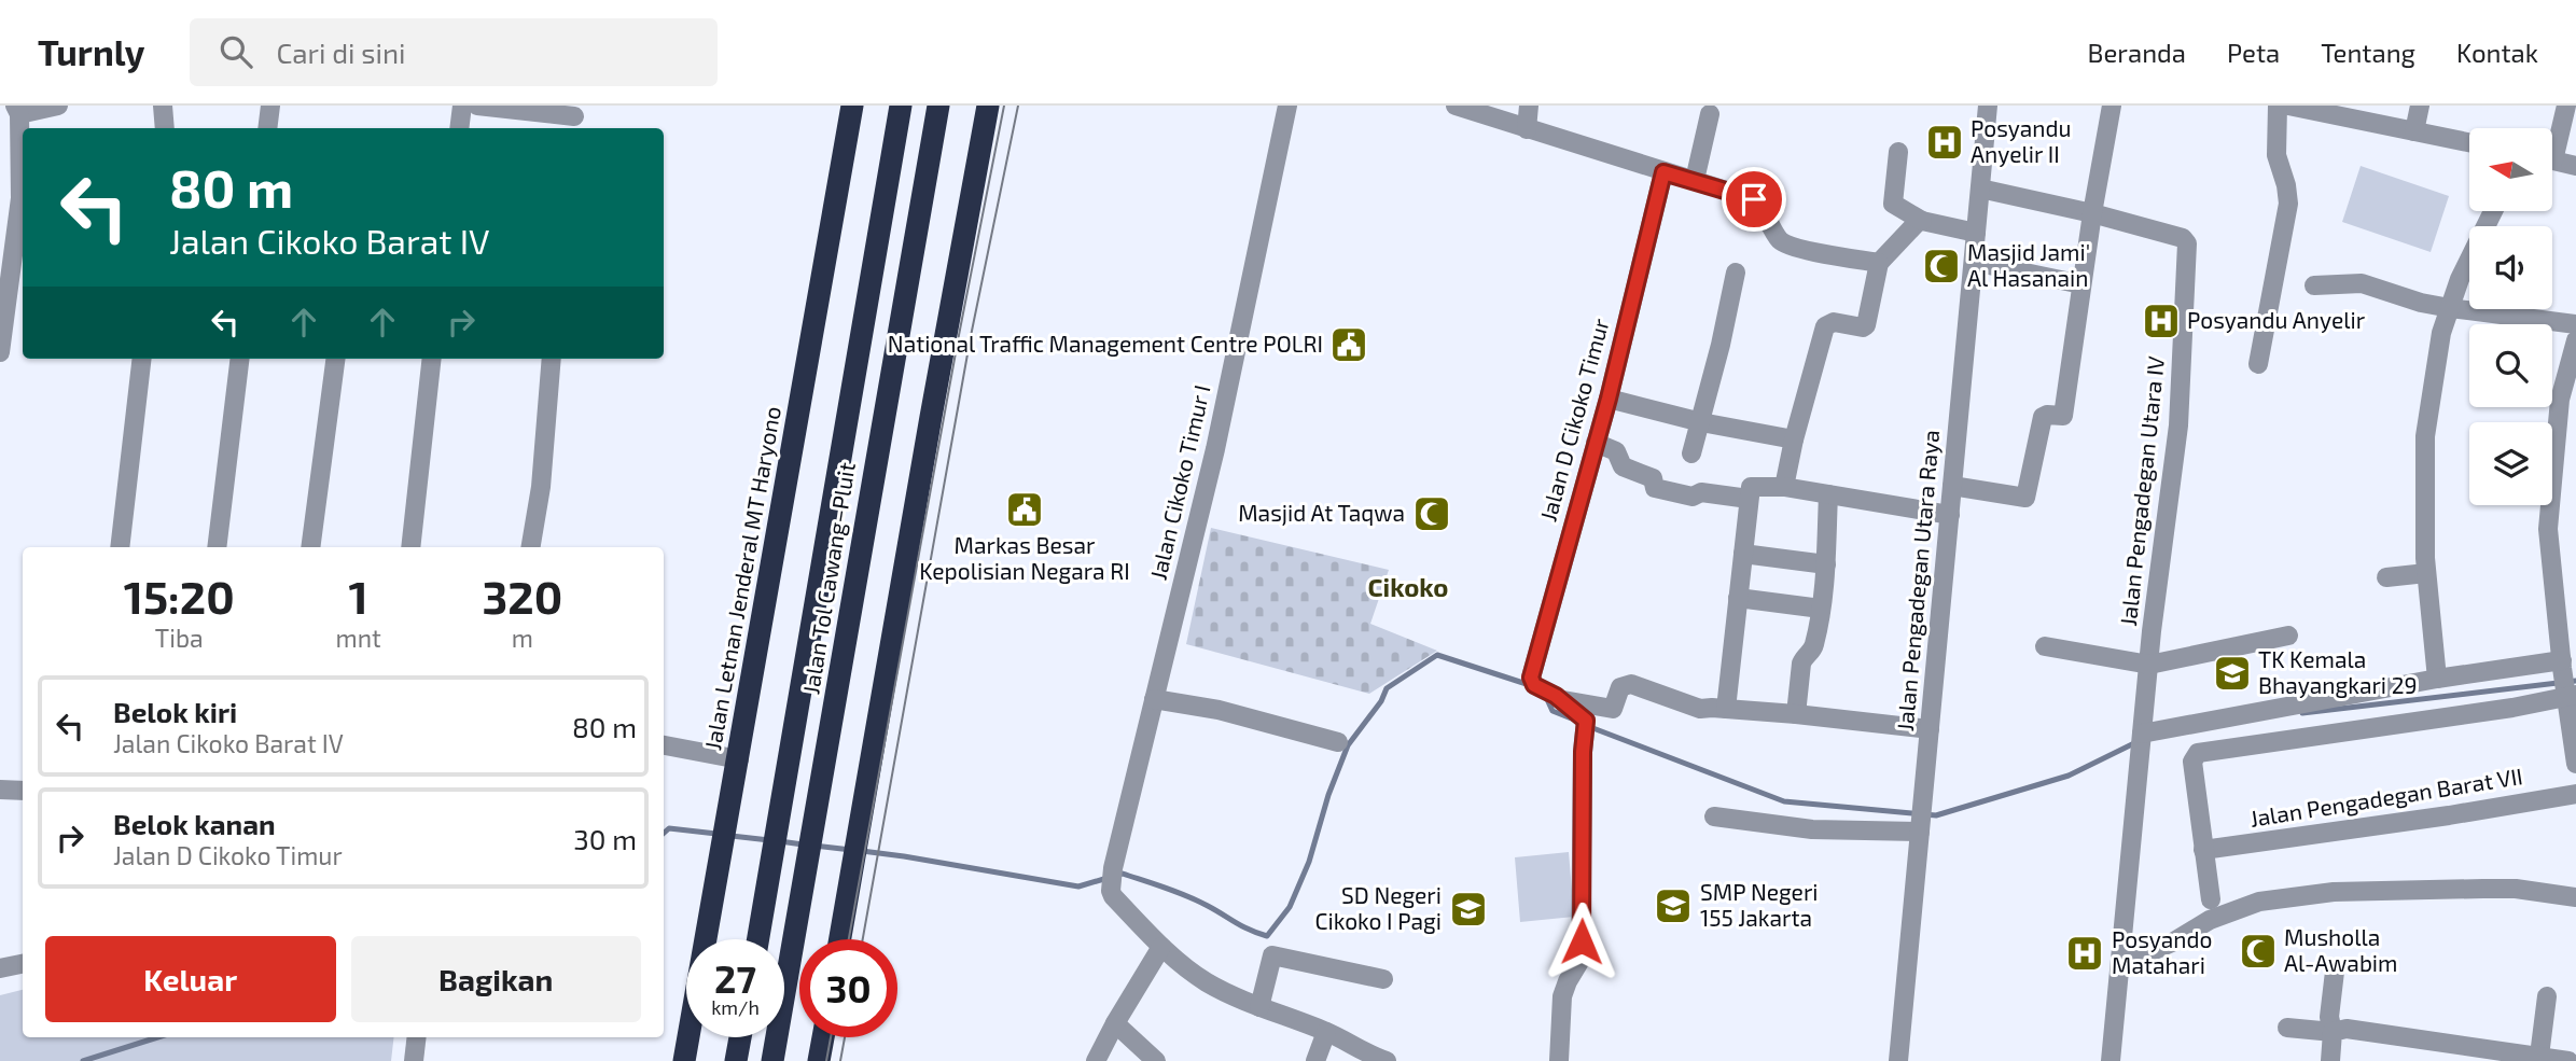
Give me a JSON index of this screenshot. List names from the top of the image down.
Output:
{
  "streets": {
    "highway": ["Jalan Letnan Jenderal MT Haryono", "Jalan Tol Cawang–Pluit"],
    "street": [
      "Jalan D Cikoko Timur",
      "Jalan Cikoko Timur I",
      "Jalan Pengadegan Utara IV",
      "Jalan Pengadegan Utara Raya",
      "Jalan Pengadegan Barat VII"
    ]
  },
  "crossings": [
    ["Jalan Pengadegan Utara IV", "Jalan Pengadegan Utara Raya"]
  ],
  "districts": ["Cikoko"],
  "places": {
    "hospital": ["Posyandu Anyelir II", "Posyandu Anyelir", "Posyando Matahari"],
    "mosque": ["Masjid Jami' Al Hasanain", "Masjid At Taqwa", "Musholla Al-Awabim"],
    "public building": ["National Traffic Management Centre POLRI", "Markas Besar Kepolisian Negara RI"],
    "school or university": ["TK Kemala Bhayangkari 29", "SMP Negeri 155 Jakarta", "SD Negeri Cikoko I Pagi"]
  },
  "north": "left",
  "page": {
    "header": "Turnly",
    "search": "Cari di sini",
    "nav": [
      "Beranda",
      "Peta",
      "Tentang",
      "Kontak"
    ],
    "turn": ["80 m", "Jalan Cikoko Barat IV"],
    "eta": [
      "15:20",
      "Tiba",
      "1",
      "mnt",
      "320",
      "m"
    ],
    "list": [
      {
        "name": "Belok kiri",
        "note": "Jalan Cikoko Barat IV",
        "value": "80 m"
      },
      {
        "name": "Belok kanan",
        "note": "Jalan D Cikoko Timur",
        "value": "30 m"
      }
    ],
    "buttons": ["Keluar", "Bagikan"],
    "speed": "27 km/h",
    "limit": "30"
  }
}
